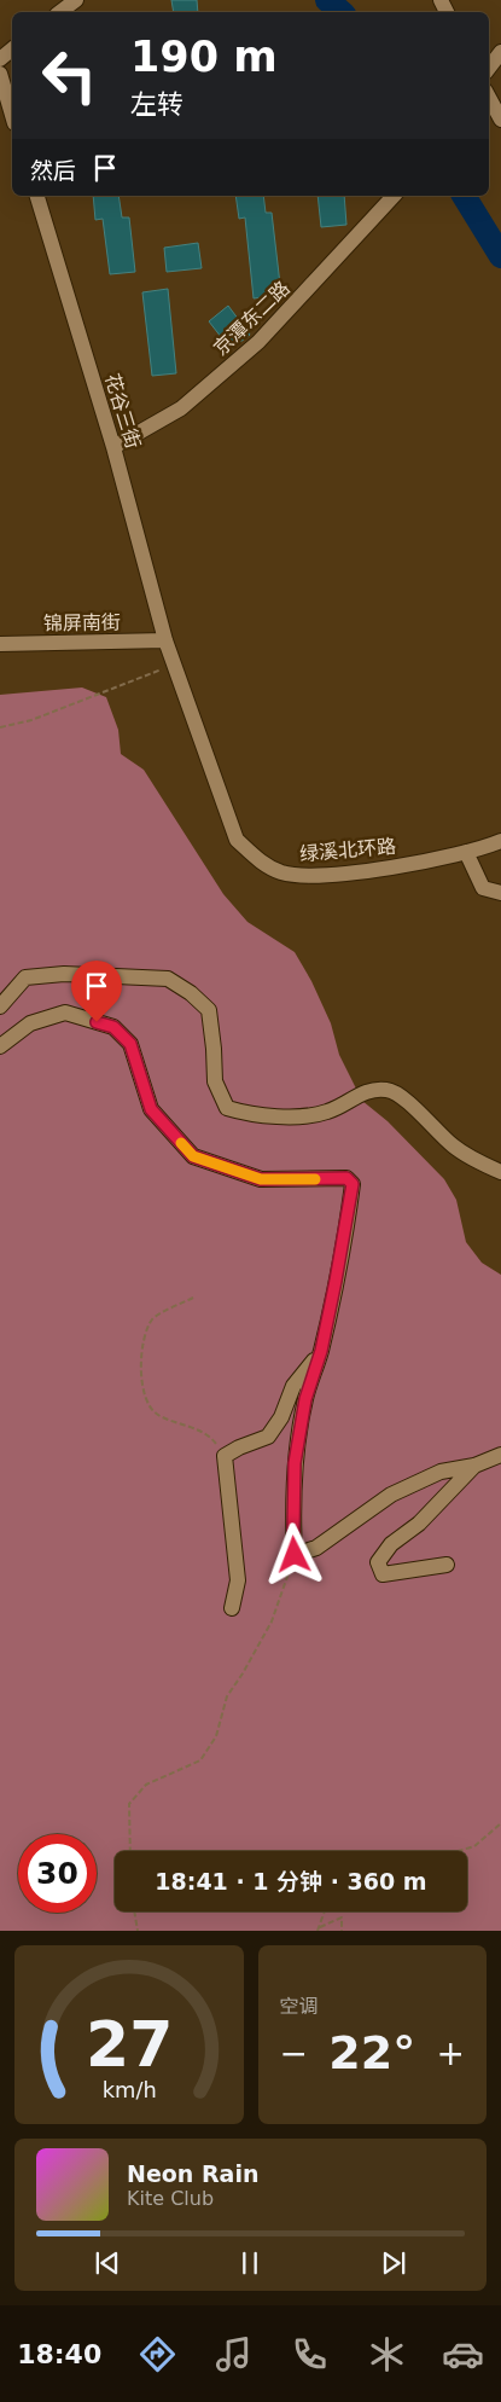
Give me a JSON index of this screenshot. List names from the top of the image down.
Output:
{
  "streets": {
    "street": [
      "京潭东二路",
      "花谷三街",
      "锦屏南街",
      "绿溪北环路"
    ]
  },
  "crossings": [
    ["京潭东二路", "花谷三街"],
    ["花谷三街", "锦屏南街"],
    ["花谷三街", "绿溪北环路"],
    ["锦屏南街", "绿溪北环路"]
  ],
  "page": {
    "turn": ["190 m", "左转"],
    "then": "然后",
    "limit": "30",
    "trip": "18:41 · 1 分钟 · 360 m",
    "tile": "空调",
    "heat": ["−", "22°", "+"],
    "song": ["Neon Rain", "Kite Club"],
    "tabs": "18:40",
    "gauge": ["27", "km/h"]
  }
}
